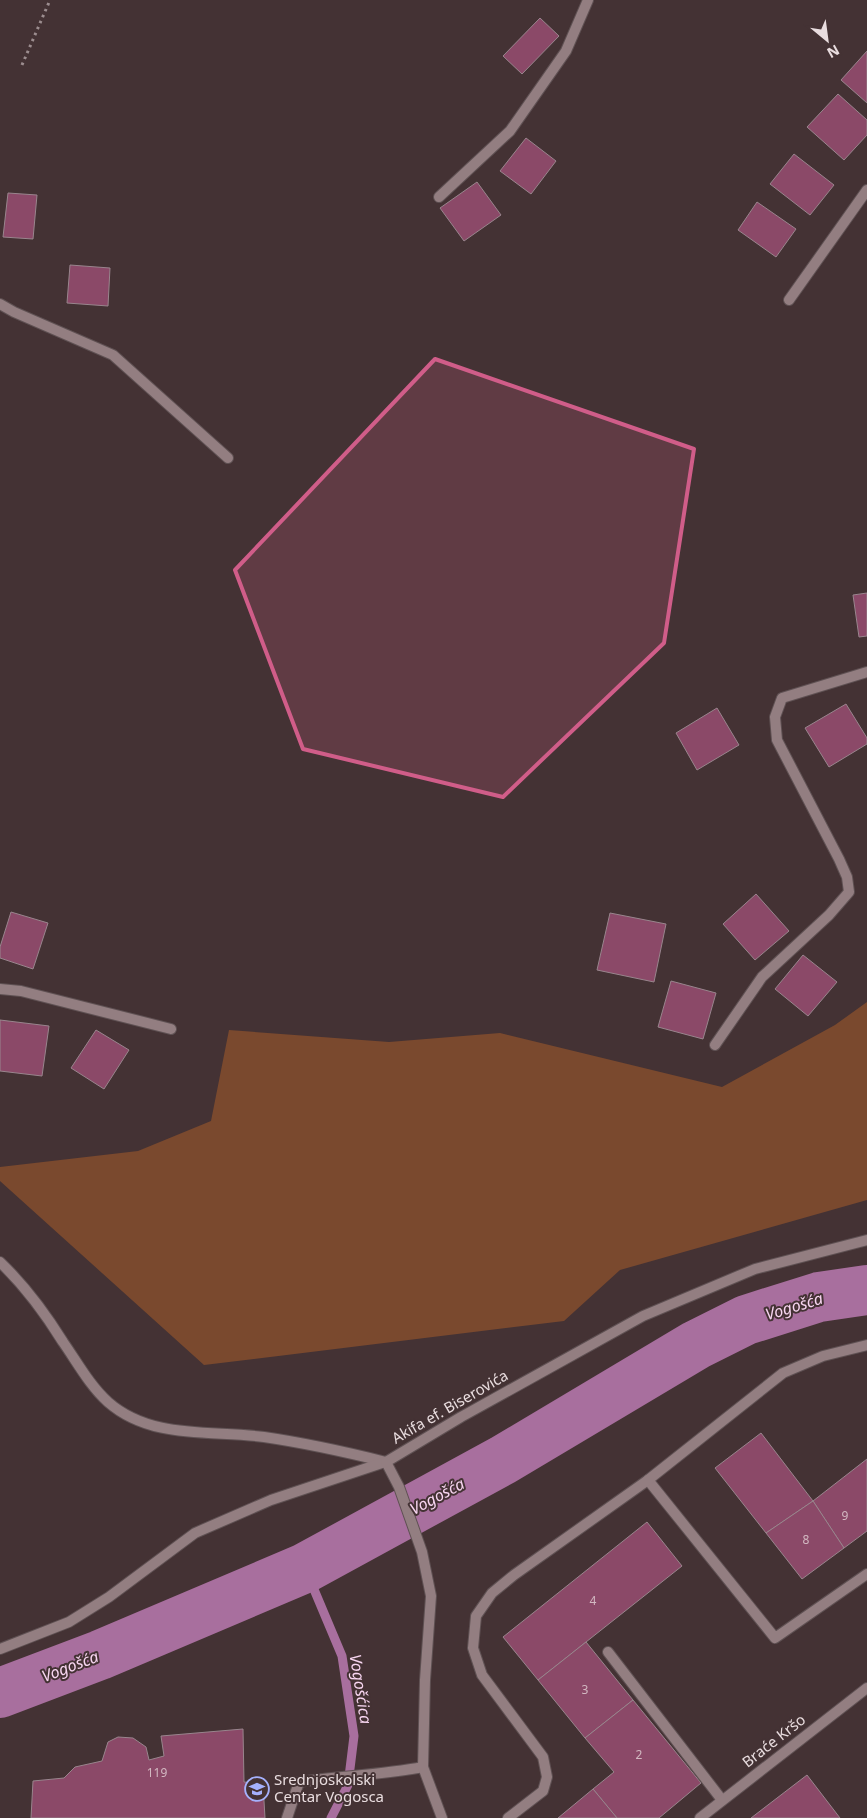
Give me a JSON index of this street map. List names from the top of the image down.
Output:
{
  "streets": {
    "street": ["Akifa ef. Biserovića", "Braće Kršo"]
  },
  "water": ["Vogošća", "Vogošćica"],
  "places": {
    "school or university": ["Srednjoskolski Centar Vogosca"]
  },
  "house_numbers": [
    "9",
    "8",
    "4",
    "3",
    "2",
    "119"
  ],
  "north": "bottom right"
}
